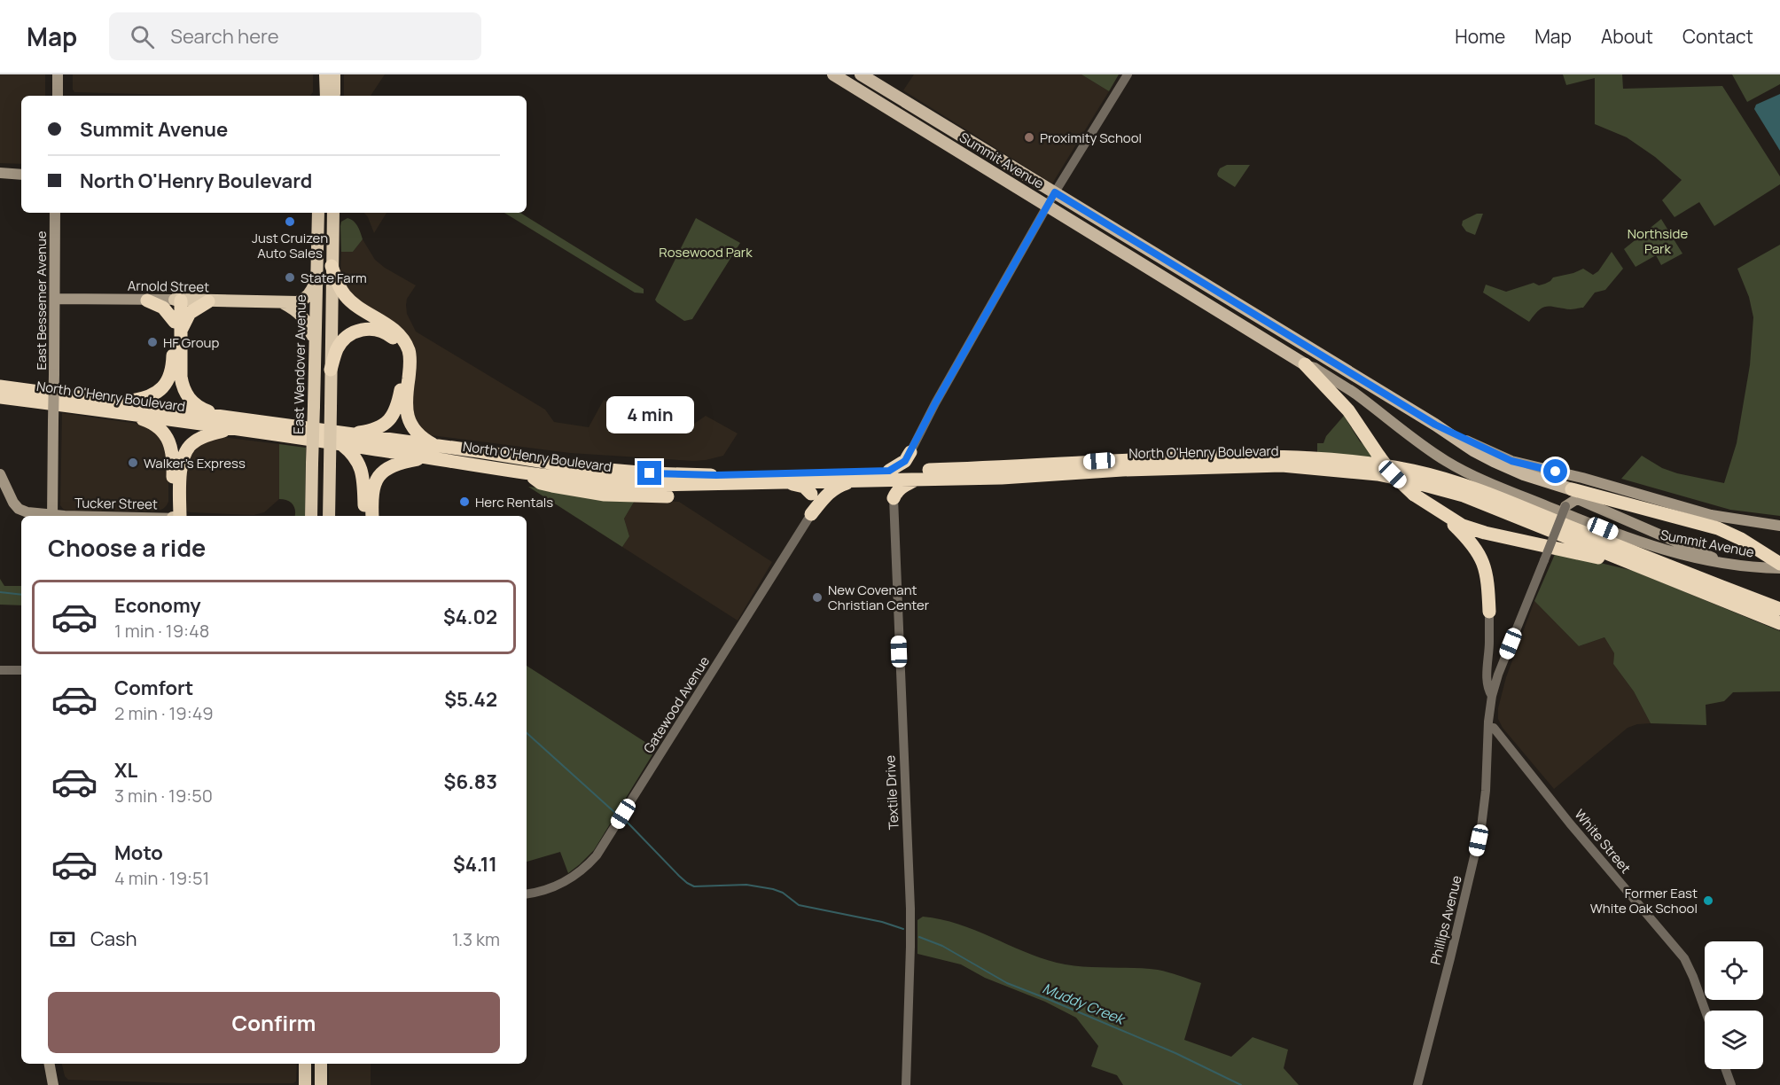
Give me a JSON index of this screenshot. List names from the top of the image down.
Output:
{
  "streets": {
    "highway": ["Arnold Street", "East Wendover Avenue", "North O'Henry Boulevard"],
    "main road": ["Summit Avenue", "East Bessemer Avenue", "Tucker Street"],
    "street": [
      "Gatewood Avenue",
      "Textile Drive",
      "White Street",
      "Phillips Avenue"
    ]
  },
  "crossings": [
    ["Summit Avenue", "Phillips Avenue"],
    ["Arnold Street", "East Bessemer Avenue"],
    ["Arnold Street", "East Wendover Avenue"],
    ["East Bessemer Avenue", "Tucker Street"],
    ["White Street", "Phillips Avenue"]
  ],
  "water": ["Muddy Creek"],
  "parks": ["Northside Park", "Rosewood Park"],
  "places": [
    "Proximity School",
    "Just Cruizen Auto Sales",
    "State Farm",
    "HF Group",
    "Walker's Express",
    "Herc Rentals",
    "New Covenant Christian Center",
    "Former East White Oak School"
  ],
  "page": {
    "header": "Map",
    "search": "Search here",
    "nav": [
      "Home",
      "Map",
      "About",
      "Contact"
    ],
    "banner": ["Summit Avenue", "North O'Henry Boulevard"],
    "bubble": "4 min",
    "heading": "Choose a ride",
    "list": [
      {
        "name": "Economy",
        "note": "1 min · 19:48",
        "value": "$4.02"
      },
      {
        "name": "Comfort",
        "note": "2 min · 19:49",
        "value": "$5.42"
      },
      {
        "name": "XL",
        "note": "3 min · 19:50",
        "value": "$6.83"
      },
      {
        "name": "Moto",
        "note": "4 min · 19:51",
        "value": "$4.11"
      }
    ],
    "pay": ["Cash", "1.3 km"],
    "buttons": "Confirm"
  }
}
